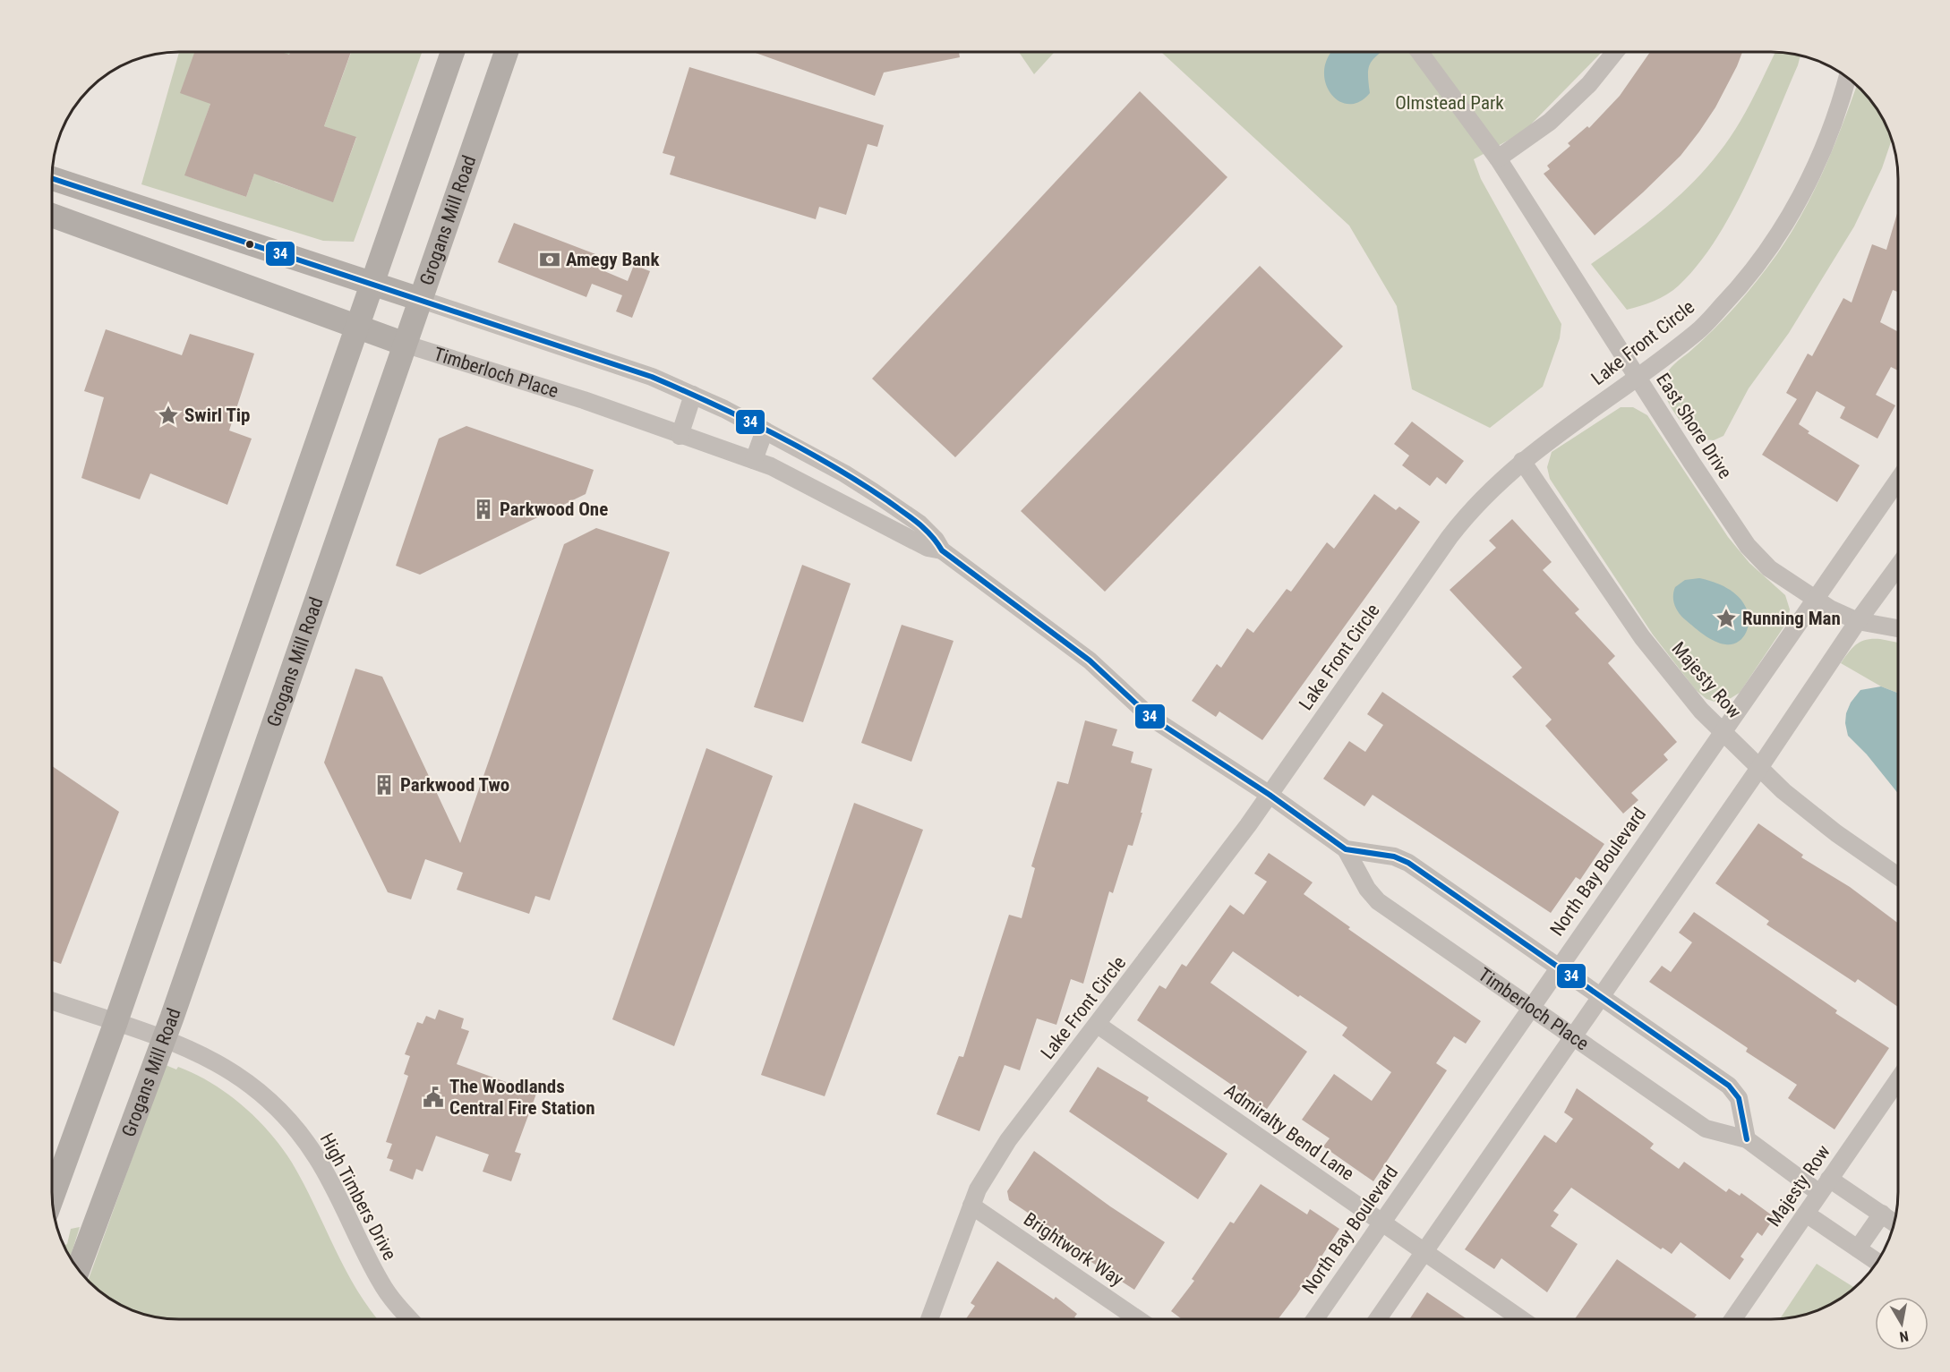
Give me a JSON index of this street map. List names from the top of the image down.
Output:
{
  "streets": {
    "main road": ["Grogans Mill Road", "Timberloch Place"],
    "street": [
      "Lake Front Circle",
      "East Shore Drive",
      "Majesty Row",
      "North Bay Boulevard",
      "Admiralty Bend Lane",
      "High Timbers Drive",
      "Brightwork Way"
    ]
  },
  "crossings": [
    ["Grogans Mill Road", "Timberloch Place"],
    ["Grogans Mill Road", "High Timbers Drive"],
    ["Lake Front Circle", "Timberloch Place"],
    ["Lake Front Circle", "East Shore Drive"],
    ["Lake Front Circle", "Majesty Row"],
    ["Lake Front Circle", "Admiralty Bend Lane"],
    ["Lake Front Circle", "Brightwork Way"],
    ["Timberloch Place", "Majesty Row"],
    ["Timberloch Place", "North Bay Boulevard"],
    ["East Shore Drive", "North Bay Boulevard"],
    ["Majesty Row", "North Bay Boulevard"],
    ["North Bay Boulevard", "Admiralty Bend Lane"]
  ],
  "parks": ["Olmstead Park"],
  "places": {
    "bank": ["Amegy Bank"],
    "place": ["Swirl Tip", "Running Man"],
    "building": ["Parkwood One", "Parkwood Two"],
    "public building": ["The Woodlands Central Fire Station"]
  },
  "lines": ["transit line 34"],
  "north": "bottom"
}
